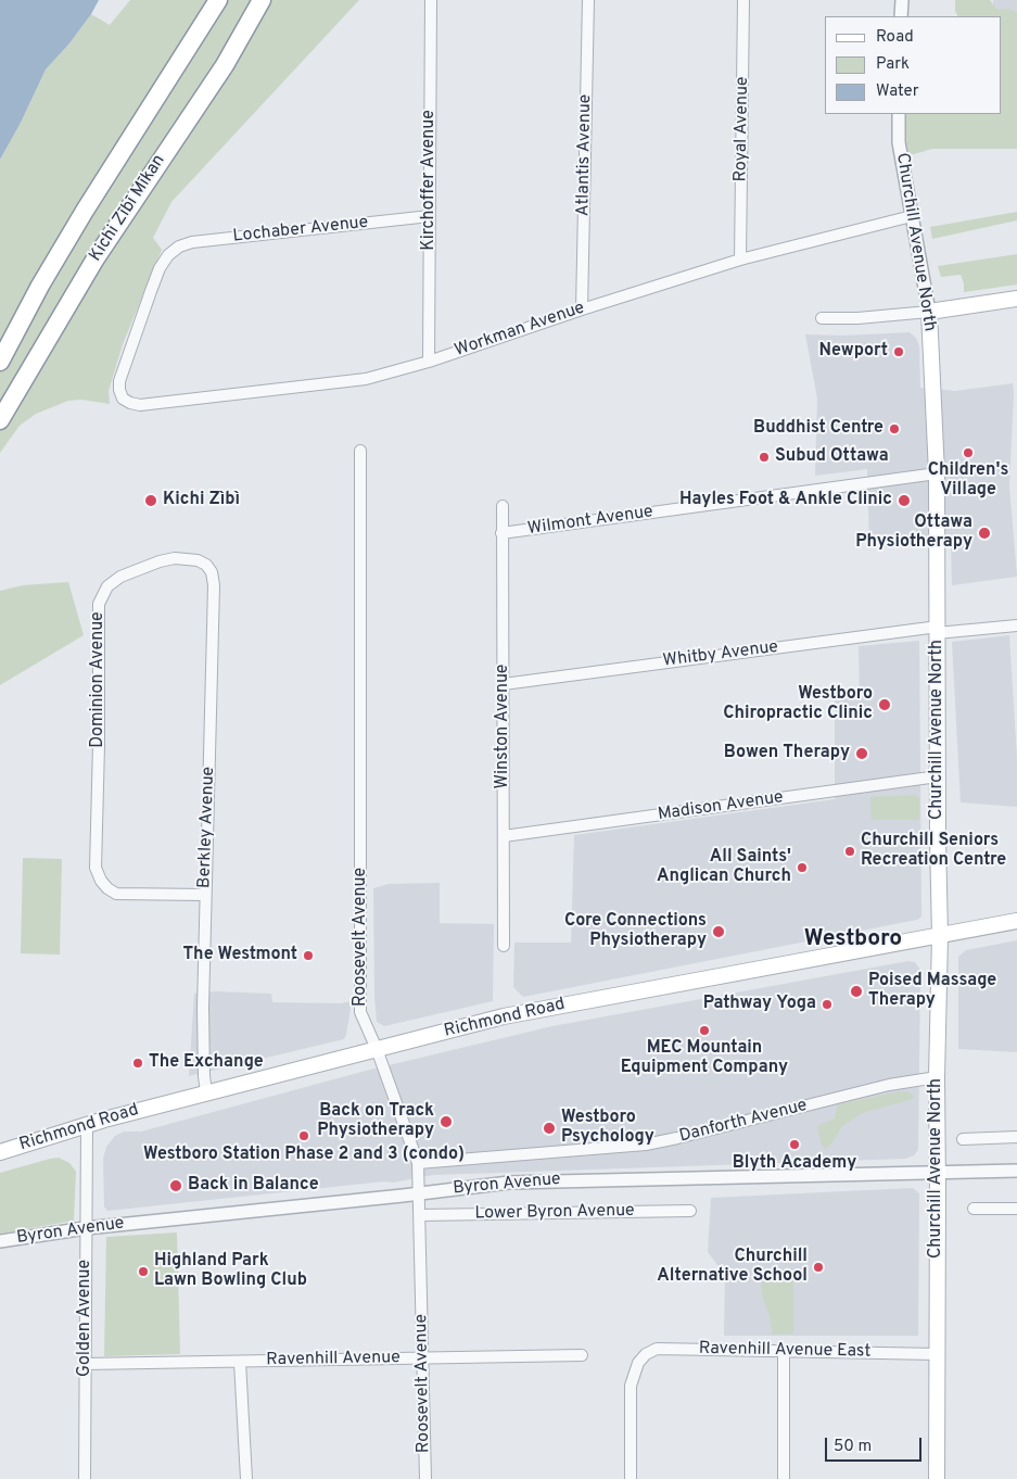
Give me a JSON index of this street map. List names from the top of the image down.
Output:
{
  "streets": {
    "highway": ["Kichi Zībī Mīkan"],
    "main road": ["Churchill Avenue North", "Richmond Road"],
    "street": [
      "Royal Avenue",
      "Atlantis Avenue",
      "Kirchoffer Avenue",
      "Lochaber Avenue",
      "Workman Avenue",
      "Wilmont Avenue",
      "Whitby Avenue",
      "Dominion Avenue",
      "Winston Avenue",
      "Madison Avenue",
      "Berkley Avenue",
      "Roosevelt Avenue",
      "Danforth Avenue",
      "Byron Avenue",
      "Lower Byron Avenue",
      "Golden Avenue",
      "Ravenhill Avenue East",
      "Ravenhill Avenue"
    ]
  },
  "crossings": [
    ["Royal Avenue", "Workman Avenue"],
    ["Atlantis Avenue", "Workman Avenue"],
    ["Kirchoffer Avenue", "Lochaber Avenue"],
    ["Kirchoffer Avenue", "Workman Avenue"],
    ["Lochaber Avenue", "Workman Avenue"],
    ["Churchill Avenue North", "Workman Avenue"],
    ["Churchill Avenue North", "Wilmont Avenue"],
    ["Churchill Avenue North", "Whitby Avenue"],
    ["Churchill Avenue North", "Madison Avenue"],
    ["Churchill Avenue North", "Richmond Road"],
    ["Churchill Avenue North", "Danforth Avenue"],
    ["Churchill Avenue North", "Byron Avenue"],
    ["Churchill Avenue North", "Ravenhill Avenue East"],
    ["Wilmont Avenue", "Winston Avenue"],
    ["Whitby Avenue", "Winston Avenue"],
    ["Dominion Avenue", "Berkley Avenue"],
    ["Winston Avenue", "Madison Avenue"],
    ["Berkley Avenue", "Richmond Road"],
    ["Roosevelt Avenue", "Richmond Road"],
    ["Roosevelt Avenue", "Danforth Avenue"],
    ["Roosevelt Avenue", "Byron Avenue"],
    ["Roosevelt Avenue", "Lower Byron Avenue"],
    ["Roosevelt Avenue", "Ravenhill Avenue"],
    ["Richmond Road", "Golden Avenue"],
    ["Byron Avenue", "Golden Avenue"],
    ["Golden Avenue", "Ravenhill Avenue"]
  ],
  "districts": ["Westboro"],
  "places": [
    "Newport",
    "Buddhist Centre",
    "Children's Village",
    "Subud Ottawa",
    "Kichi Zìbì",
    "Hayles Foot & Ankle Clinic",
    "Ottawa Physiotherapy",
    "Westboro Chiropractic Clinic",
    "Bowen Therapy",
    "Churchill Seniors Recreation Centre",
    "All Saints' Anglican Church",
    "Core Connections Physiotherapy",
    "The Westmont",
    "Poised Massage Therapy",
    "Pathway Yoga",
    "MEC Mountain Equipment Company",
    "The Exchange",
    "Back on Track Physiotherapy",
    "Westboro Psychology",
    "Westboro Station Phase 2 and 3 (condo)",
    "Blyth Academy",
    "Back in Balance",
    "Churchill Alternative School",
    "Highland Park Lawn Bowling Club"
  ],
  "legend": ["Road", "Park", "Water"],
  "scale_bar": "50 m"
}
